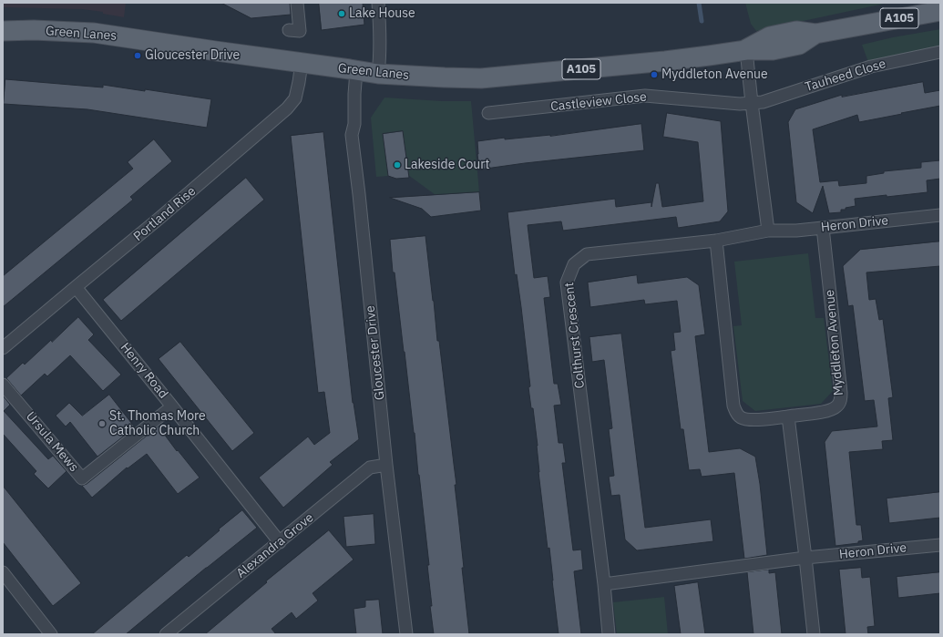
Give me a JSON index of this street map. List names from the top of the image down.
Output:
{
  "streets": {
    "main road": ["A105", "Green Lanes"],
    "street": [
      "Tauheed Close",
      "Castleview Close",
      "Portland Rise",
      "Heron Drive",
      "Colthurst Crescent",
      "Myddleton Avenue",
      "Gloucester Drive",
      "Henry Road",
      "Ursula Mews",
      "Alexandra Grove"
    ]
  },
  "crossings": [
    ["Green Lanes", "Portland Rise"],
    ["Green Lanes", "Gloucester Drive"],
    ["Tauheed Close", "Castleview Close"],
    ["Portland Rise", "Henry Road"],
    ["Heron Drive", "Colthurst Crescent"],
    ["Heron Drive", "Myddleton Avenue"],
    ["Colthurst Crescent", "Myddleton Avenue"],
    ["Gloucester Drive", "Alexandra Grove"],
    ["Henry Road", "Ursula Mews"],
    ["Henry Road", "Alexandra Grove"]
  ],
  "places": [
    "Lake House",
    "Gloucester Drive",
    "Myddleton Avenue",
    "Lakeside Court",
    "St. Thomas More Catholic Church"
  ]
}
